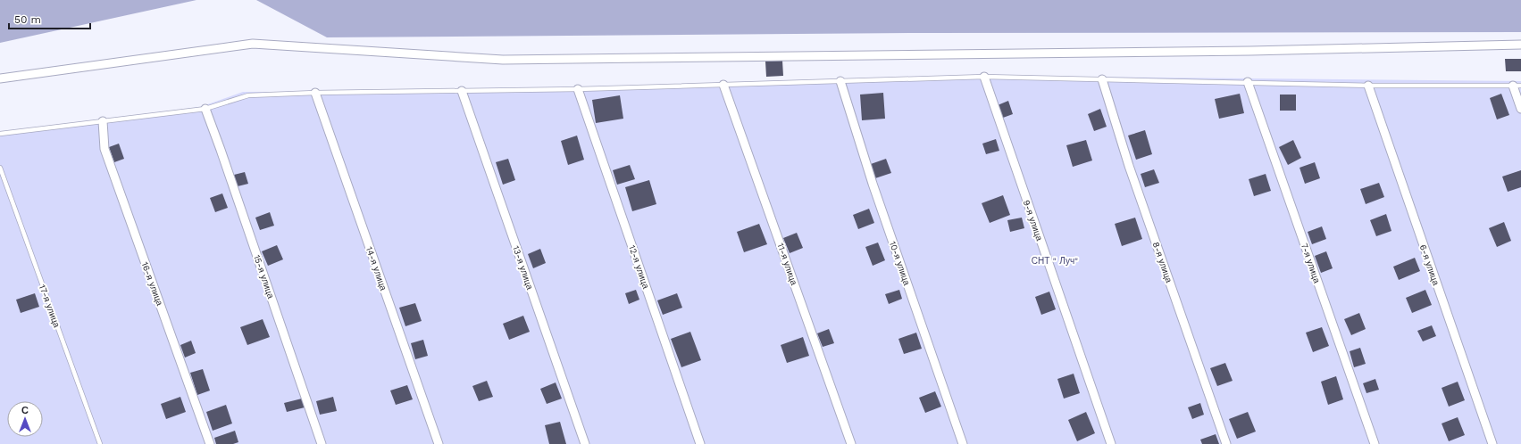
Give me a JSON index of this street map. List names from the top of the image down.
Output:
{
  "streets": {
    "street": [
      "9-я улица",
      "8-я улица",
      "10-я улица",
      "7-я улица",
      "11-я улица",
      "6-я улица",
      "12-я улица",
      "13-я улица",
      "14-я улица",
      "15-я улица",
      "16-я улица"
    ],
    "lane": ["17-я улица"]
  },
  "parks": ["СНТ \" Луч\""],
  "scale_bar": "50 m",
  "north": "top"
}
